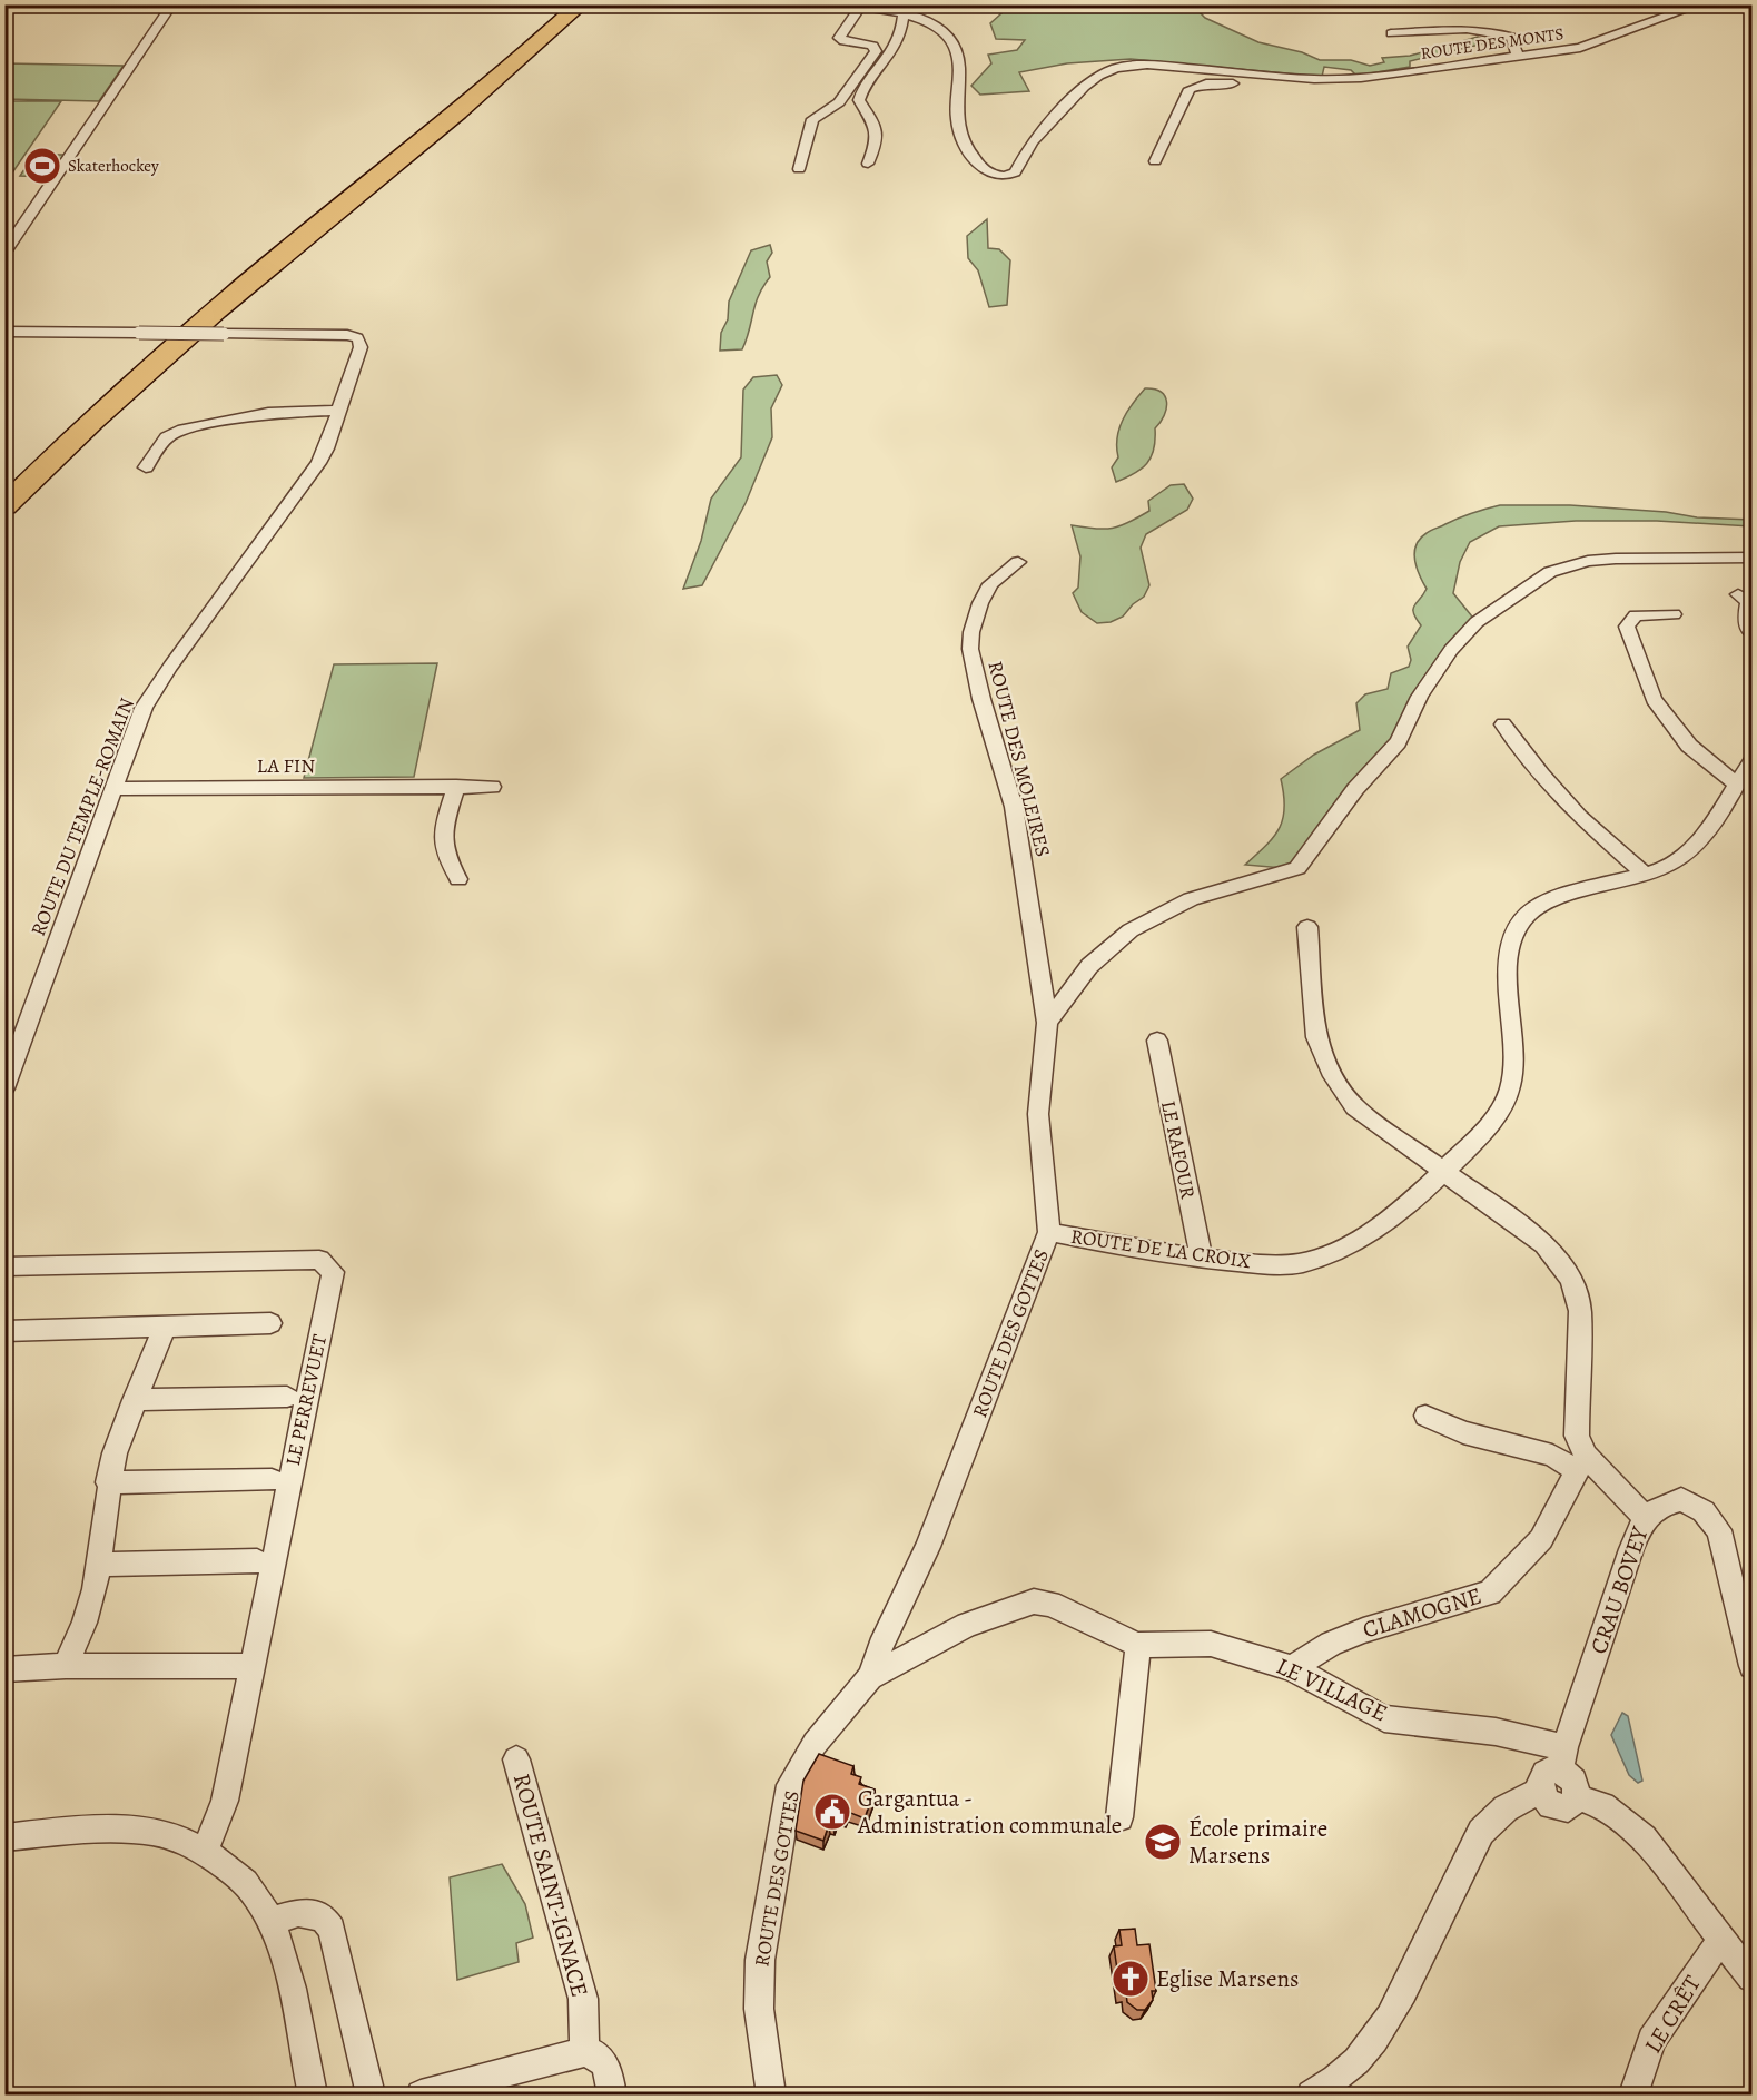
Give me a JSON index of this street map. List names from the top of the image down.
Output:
{
  "streets": {
    "street": [
      "ROUTE DES MONTS",
      "ROUTE DES MOLEIRES",
      "LA FIN",
      "ROUTE DU TEMPLE-ROMAIN",
      "LE RAFOUR",
      "ROUTE DE LA CROIX",
      "ROUTE DES GOTTES",
      "LE PERREVUET",
      "CRAU BOVEY",
      "CLAMOGNE",
      "LE VILLAGE",
      "ROUTE SAINT-IGNACE",
      "LE CRÊT"
    ]
  },
  "crossings": [
    ["ROUTE DES MOLEIRES", "ROUTE DES GOTTES"],
    ["LA FIN", "ROUTE DU TEMPLE-ROMAIN"],
    ["LE RAFOUR", "ROUTE DE LA CROIX"],
    ["ROUTE DE LA CROIX", "ROUTE DES GOTTES"],
    ["ROUTE DES GOTTES", "LE VILLAGE"],
    ["CRAU BOVEY", "LE VILLAGE"],
    ["CLAMOGNE", "LE VILLAGE"]
  ],
  "places": {
    "sports": ["Skaterhockey"],
    "public building": ["Gargantua - Administration communale"],
    "school or university": ["École primaire Marsens"],
    "church": ["Eglise Marsens"]
  }
}
